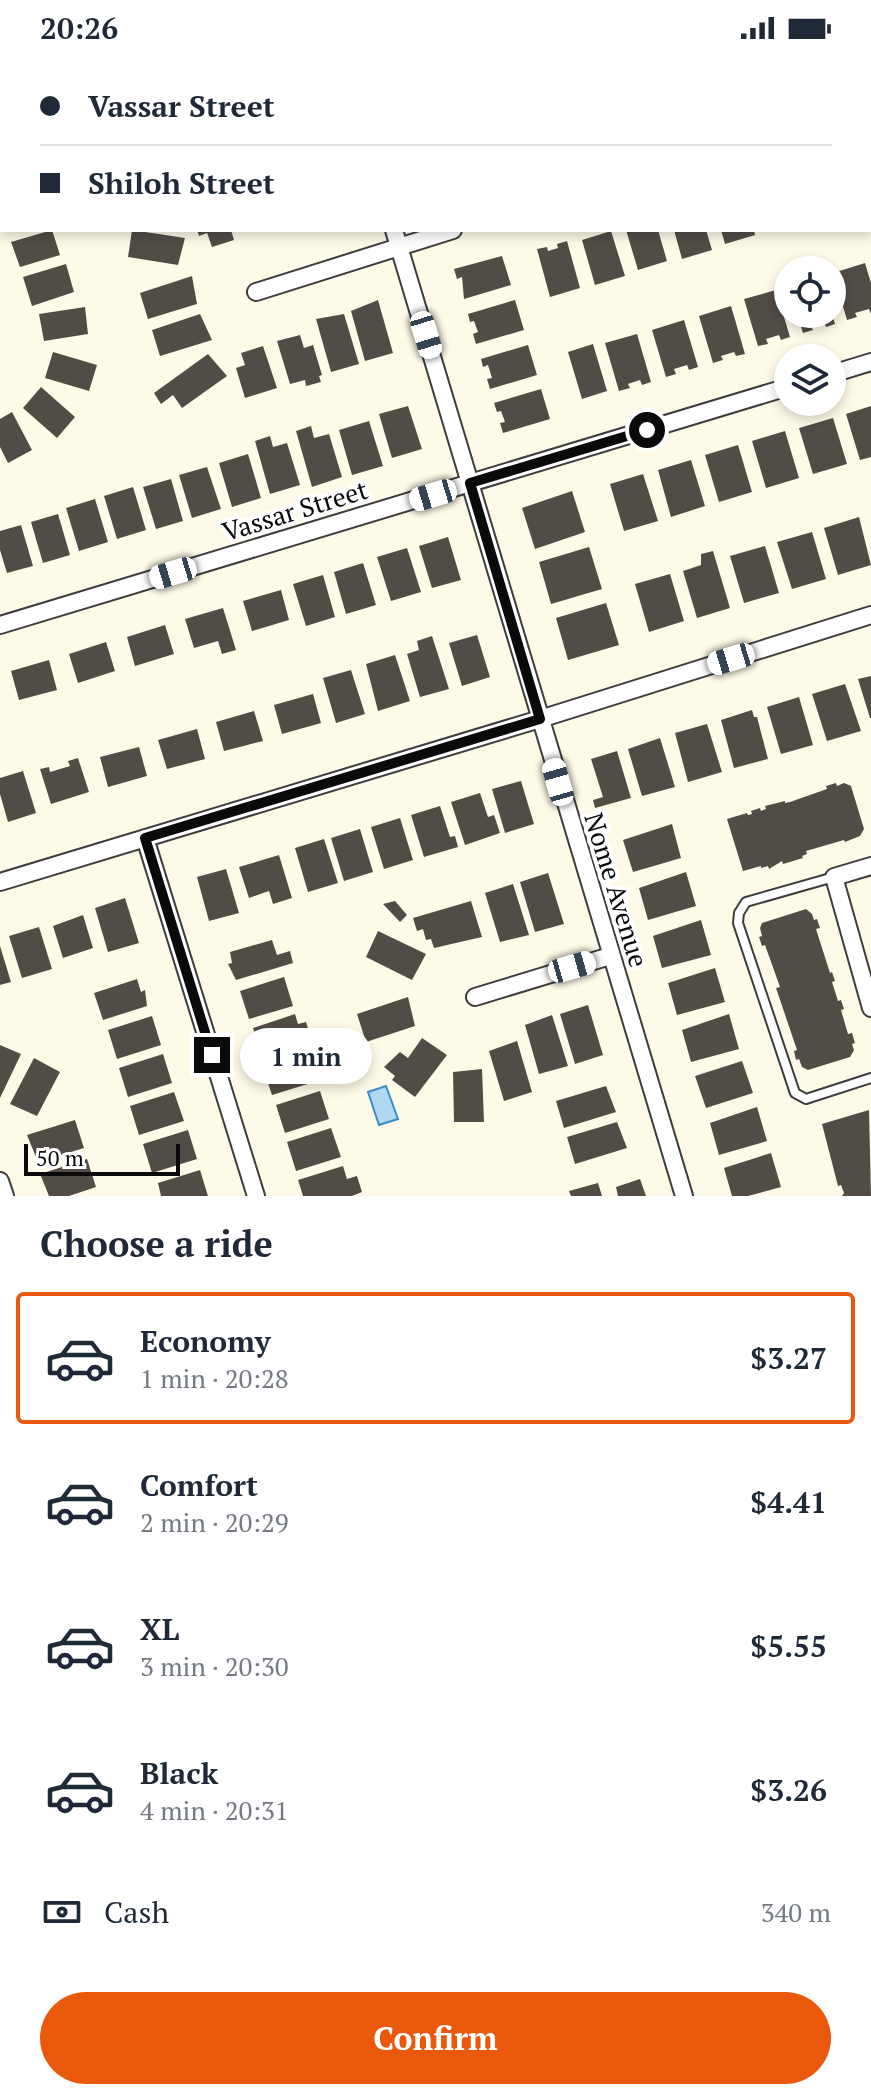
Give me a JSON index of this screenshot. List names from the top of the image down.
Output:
{
  "streets": {
    "street": ["Vassar Street", "Nome Avenue"]
  },
  "crossings": [
    ["Vassar Street", "Nome Avenue"]
  ],
  "scale_bar": "50 m",
  "page": {
    "status": "20:26",
    "banner": ["Vassar Street", "Shiloh Street"],
    "bubble": "1 min",
    "scale": "50 m",
    "heading": "Choose a ride",
    "list": [
      {
        "name": "Economy",
        "note": "1 min · 20:28",
        "value": "$3.27"
      },
      {
        "name": "Comfort",
        "note": "2 min · 20:29",
        "value": "$4.41"
      },
      {
        "name": "XL",
        "note": "3 min · 20:30",
        "value": "$5.55"
      },
      {
        "name": "Black",
        "note": "4 min · 20:31",
        "value": "$3.26"
      }
    ],
    "pay": ["Cash", "340 m"],
    "buttons": "Confirm"
  }
}
